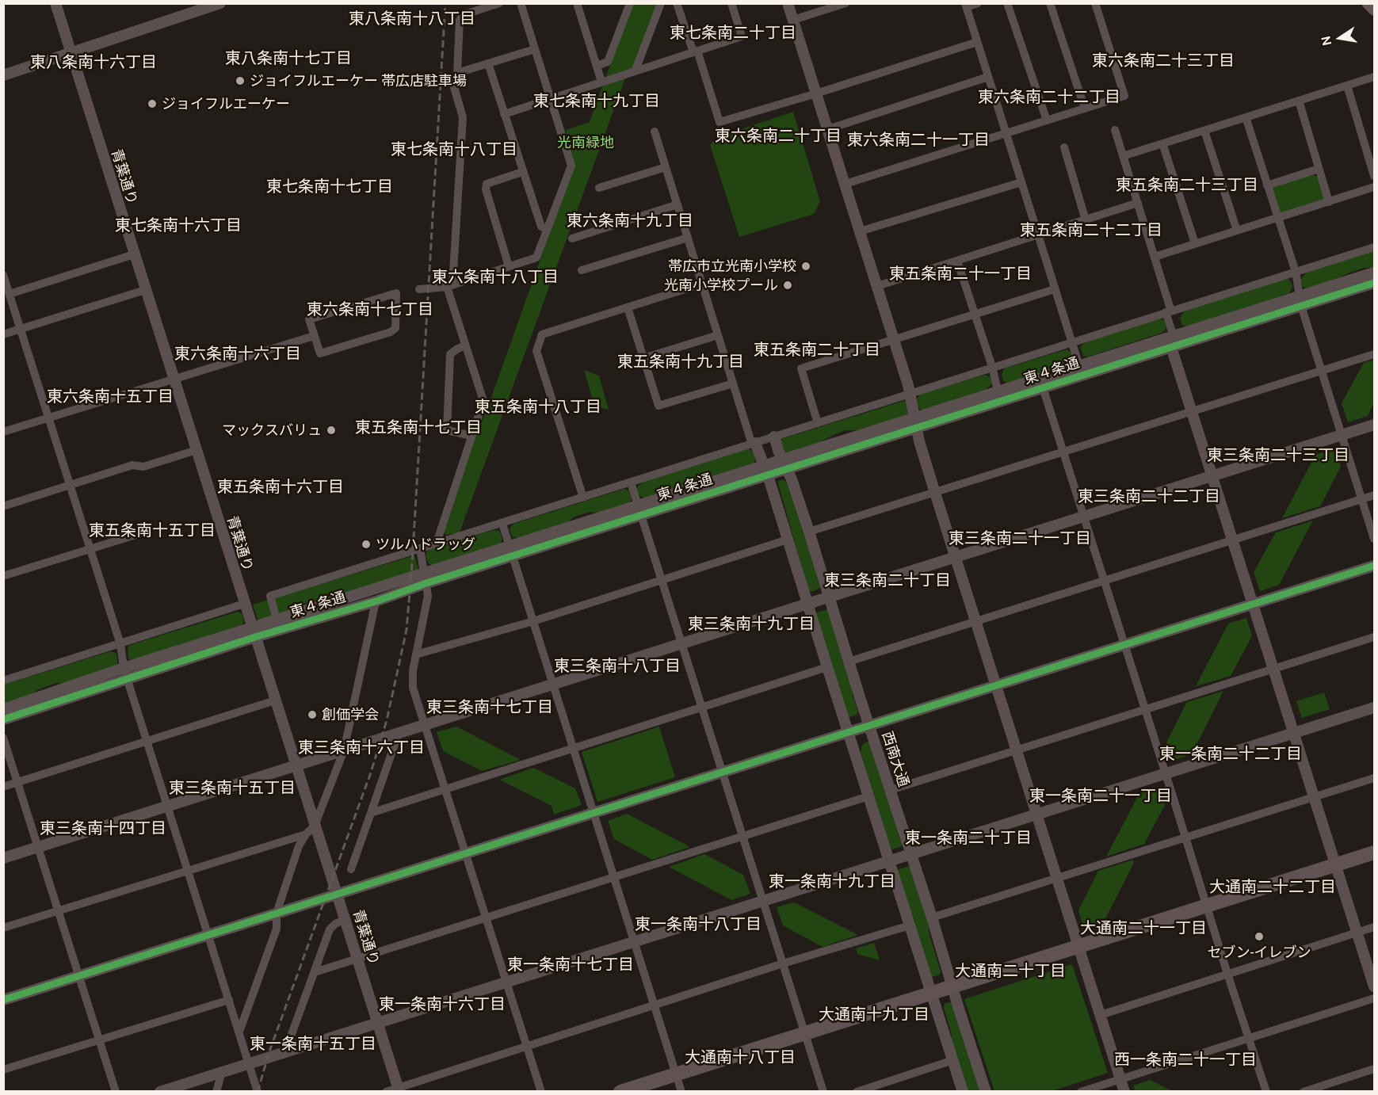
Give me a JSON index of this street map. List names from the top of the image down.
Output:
{
  "streets": {
    "street": ["青葉通り", "東４条通", "西南大通"]
  },
  "crossings": [
    ["青葉通り", "東４条通"],
    ["東４条通", "西南大通"]
  ],
  "districts": [
    "東八条南十八丁目",
    "東七条南二十丁目",
    "東八条南十七丁目",
    "東六条南二十三丁目",
    "東八条南十六丁目",
    "東六条南二十二丁目",
    "東七条南十九丁目",
    "東六条南二十丁目",
    "東六条南二十一丁目",
    "東七条南十八丁目",
    "東五条南二十三丁目",
    "東七条南十七丁目",
    "東六条南十九丁目",
    "東七条南十六丁目",
    "東五条南二十二丁目",
    "東五条南二十一丁目",
    "東六条南十八丁目",
    "東六条南十七丁目",
    "東五条南二十丁目",
    "東六条南十六丁目",
    "東五条南十九丁目",
    "東六条南十五丁目",
    "東五条南十八丁目",
    "東五条南十七丁目",
    "東三条南二十三丁目",
    "東五条南十六丁目",
    "東三条南二十二丁目",
    "東五条南十五丁目",
    "東三条南二十一丁目",
    "東三条南二十丁目",
    "東三条南十九丁目",
    "東三条南十八丁目",
    "東三条南十七丁目",
    "東三条南十六丁目",
    "東一条南二十二丁目",
    "東三条南十五丁目",
    "東一条南二十一丁目",
    "東三条南十四丁目",
    "東一条南二十丁目",
    "東一条南十九丁目",
    "大通南二十二丁目",
    "東一条南十八丁目",
    "大通南二十一丁目",
    "東一条南十七丁目",
    "大通南二十丁目",
    "東一条南十六丁目",
    "大通南十九丁目",
    "東一条南十五丁目",
    "大通南十八丁目",
    "西一条南二十一丁目"
  ],
  "parks": ["光南緑地"],
  "places": [
    "ジョイフルエーケー 帯広店駐車場",
    "ジョイフルエーケー",
    "帯広市立光南小学校",
    "光南小学校プール",
    "マックスバリュ",
    "ツルハドラッグ",
    "創価学会",
    "セブン-イレブン"
  ],
  "north": "left"
}
